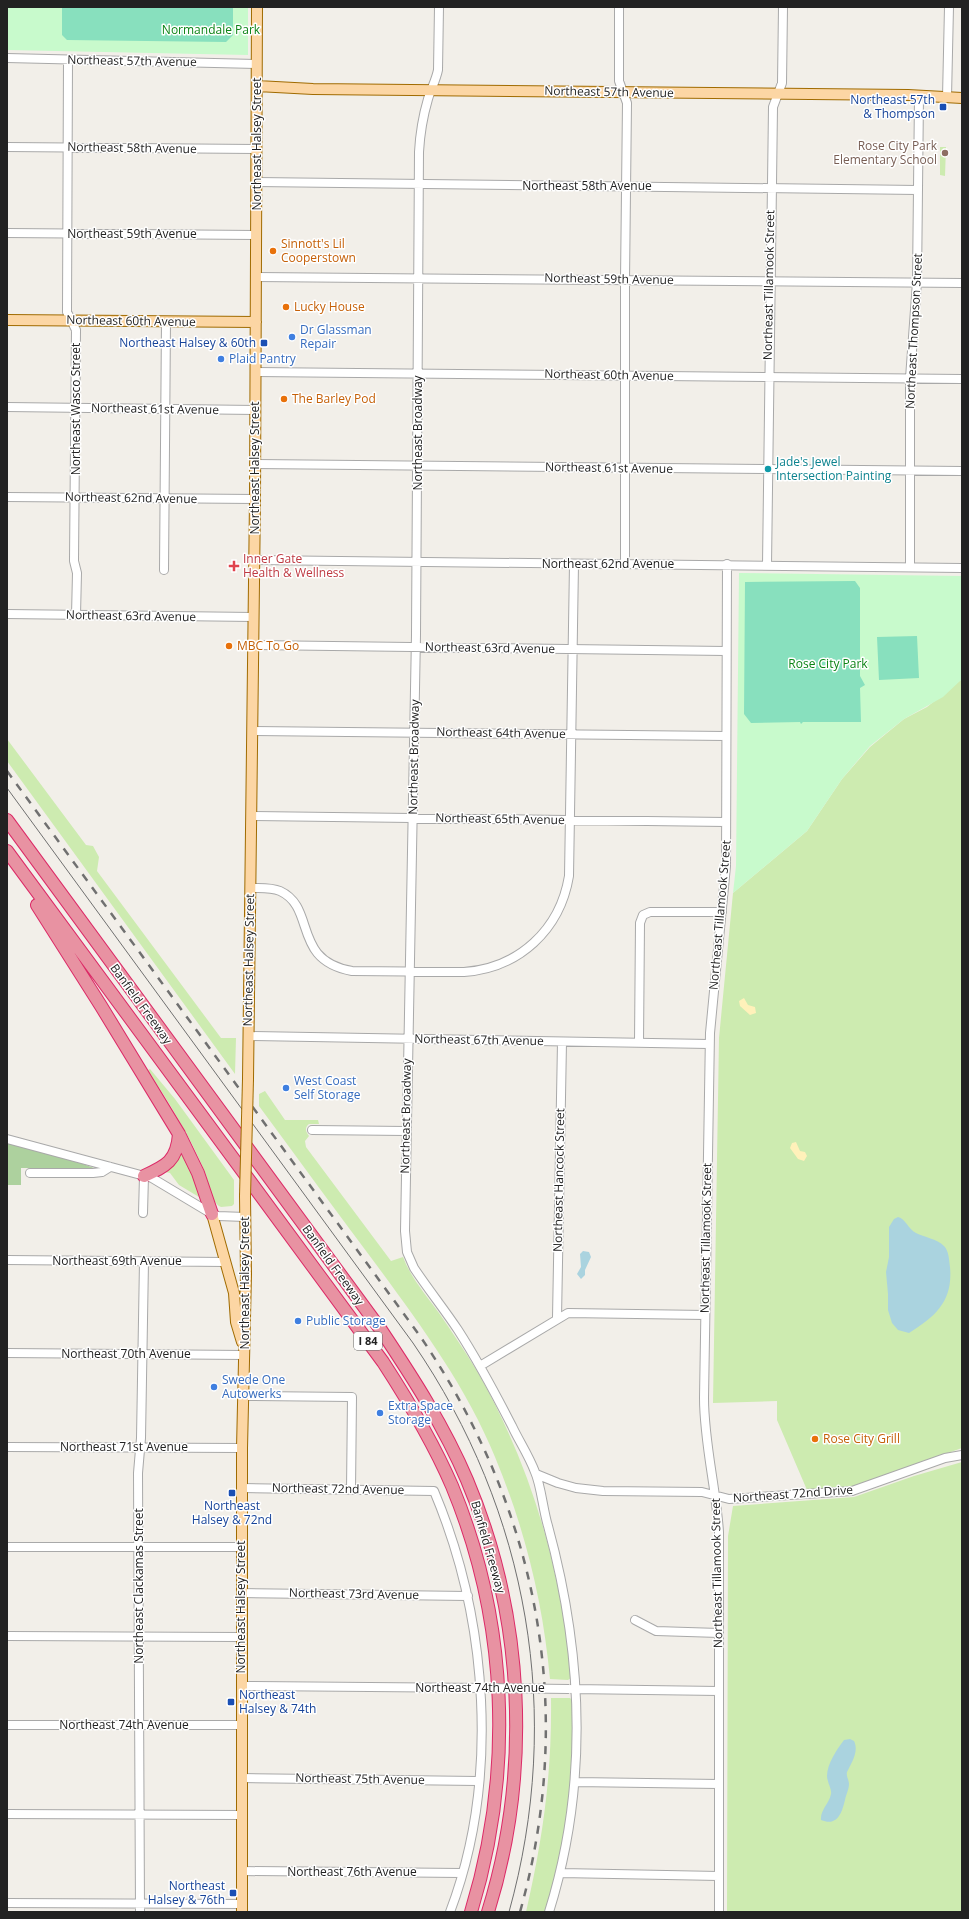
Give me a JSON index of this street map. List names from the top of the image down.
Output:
{
  "streets": {
    "highway": ["Banfield Freeway", "I 84"],
    "main road": ["Northeast 57th Avenue", "Northeast Halsey Street", "Northeast 60th Avenue"],
    "street": [
      "Northeast 58th Avenue",
      "Northeast 59th Avenue",
      "Northeast Tillamook Street",
      "Northeast Thompson Street",
      "Northeast Wasco Street",
      "Northeast 61st Avenue",
      "Northeast Broadway",
      "Northeast 62nd Avenue",
      "Northeast 63rd Avenue",
      "Northeast 64th Avenue",
      "Northeast 65th Avenue",
      "Northeast 67th Avenue",
      "Northeast Hancock Street",
      "Northeast 69th Avenue",
      "Northeast 70th Avenue",
      "Northeast 71st Avenue",
      "Northeast 72nd Avenue",
      "Northeast 72nd Drive",
      "Northeast Clackamas Street",
      "Northeast 73rd Avenue",
      "Northeast 74th Avenue",
      "Northeast 75th Avenue",
      "Northeast 76th Avenue"
    ]
  },
  "crossings": [
    ["Northeast 57th Avenue", "Northeast Halsey Street"],
    ["Northeast 57th Avenue", "Northeast Tillamook Street"],
    ["Northeast 57th Avenue", "Northeast Thompson Street"],
    ["Northeast 57th Avenue", "Northeast Wasco Street"],
    ["Northeast 57th Avenue", "Northeast Broadway"],
    ["Northeast Halsey Street", "Northeast 58th Avenue"],
    ["Northeast Halsey Street", "Northeast 59th Avenue"],
    ["Northeast Halsey Street", "Northeast 60th Avenue"],
    ["Northeast Halsey Street", "Northeast 61st Avenue"],
    ["Northeast Halsey Street", "Northeast 62nd Avenue"],
    ["Northeast Halsey Street", "Northeast 63rd Avenue"],
    ["Northeast Halsey Street", "Northeast 64th Avenue"],
    ["Northeast Halsey Street", "Northeast 65th Avenue"],
    ["Northeast Halsey Street", "Northeast 67th Avenue"],
    ["Northeast Halsey Street", "Northeast 70th Avenue"],
    ["Northeast Halsey Street", "Northeast 71st Avenue"],
    ["Northeast Halsey Street", "Northeast 72nd Avenue"],
    ["Northeast Halsey Street", "Northeast 73rd Avenue"],
    ["Northeast Halsey Street", "Northeast 74th Avenue"],
    ["Northeast Halsey Street", "Northeast 75th Avenue"],
    ["Northeast Halsey Street", "Northeast 76th Avenue"],
    ["Northeast 58th Avenue", "Northeast Tillamook Street"],
    ["Northeast 58th Avenue", "Northeast Thompson Street"],
    ["Northeast 58th Avenue", "Northeast Wasco Street"],
    ["Northeast 58th Avenue", "Northeast Broadway"],
    ["Northeast 59th Avenue", "Northeast Tillamook Street"],
    ["Northeast 59th Avenue", "Northeast Thompson Street"],
    ["Northeast 59th Avenue", "Northeast Wasco Street"],
    ["Northeast 59th Avenue", "Northeast Broadway"],
    ["Northeast Tillamook Street", "Northeast 60th Avenue"],
    ["Northeast Tillamook Street", "Northeast 61st Avenue"],
    ["Northeast Tillamook Street", "Northeast 62nd Avenue"],
    ["Northeast Tillamook Street", "Northeast 63rd Avenue"],
    ["Northeast Tillamook Street", "Northeast 64th Avenue"],
    ["Northeast Tillamook Street", "Northeast 65th Avenue"],
    ["Northeast Tillamook Street", "Northeast 67th Avenue"],
    ["Northeast Tillamook Street", "Northeast 72nd Drive"],
    ["Northeast Tillamook Street", "Northeast 74th Avenue"],
    ["Northeast 60th Avenue", "Northeast Thompson Street"],
    ["Northeast 60th Avenue", "Northeast Wasco Street"],
    ["Northeast 60th Avenue", "Northeast Broadway"],
    ["Northeast Thompson Street", "Northeast 61st Avenue"],
    ["Northeast Thompson Street", "Northeast 62nd Avenue"],
    ["Northeast Wasco Street", "Northeast 61st Avenue"],
    ["Northeast Wasco Street", "Northeast 62nd Avenue"],
    ["Northeast Wasco Street", "Northeast 63rd Avenue"],
    ["Northeast 61st Avenue", "Northeast Broadway"],
    ["Northeast Broadway", "Northeast 62nd Avenue"],
    ["Northeast Broadway", "Northeast 63rd Avenue"],
    ["Northeast Broadway", "Northeast 64th Avenue"],
    ["Northeast Broadway", "Northeast 65th Avenue"],
    ["Northeast Broadway", "Northeast 67th Avenue"],
    ["Northeast Broadway", "Northeast 74th Avenue"],
    ["Northeast 67th Avenue", "Northeast Hancock Street"],
    ["Northeast 69th Avenue", "Northeast Clackamas Street"],
    ["Northeast 70th Avenue", "Northeast Clackamas Street"],
    ["Northeast 71st Avenue", "Northeast Clackamas Street"],
    ["Northeast 72nd Avenue", "Northeast 73rd Avenue"],
    ["Northeast Clackamas Street", "Northeast 74th Avenue"]
  ],
  "parks": ["Normandale Park", "Rose City Park"],
  "places": {
    "transit": [
      "Northeast 57th & Thompson",
      "Northeast Halsey & 60th",
      "Northeast Halsey & 72nd",
      "Northeast Halsey & 74th",
      "Northeast Halsey & 76th"
    ],
    "other": [
      "Rose City Park Elementary School",
      "Sinnott's Lil Cooperstown",
      "Lucky House",
      "Dr Glassman Repair",
      "Plaid Pantry",
      "The Barley Pod",
      "Jade's Jewel Intersection Painting",
      "MBC To Go",
      "West Coast Self Storage",
      "Public Storage",
      "Swede One Autowerks",
      "Extra Space Storage",
      "Rose City Grill"
    ],
    "health": ["Inner Gate Health & Wellness"]
  }
}
